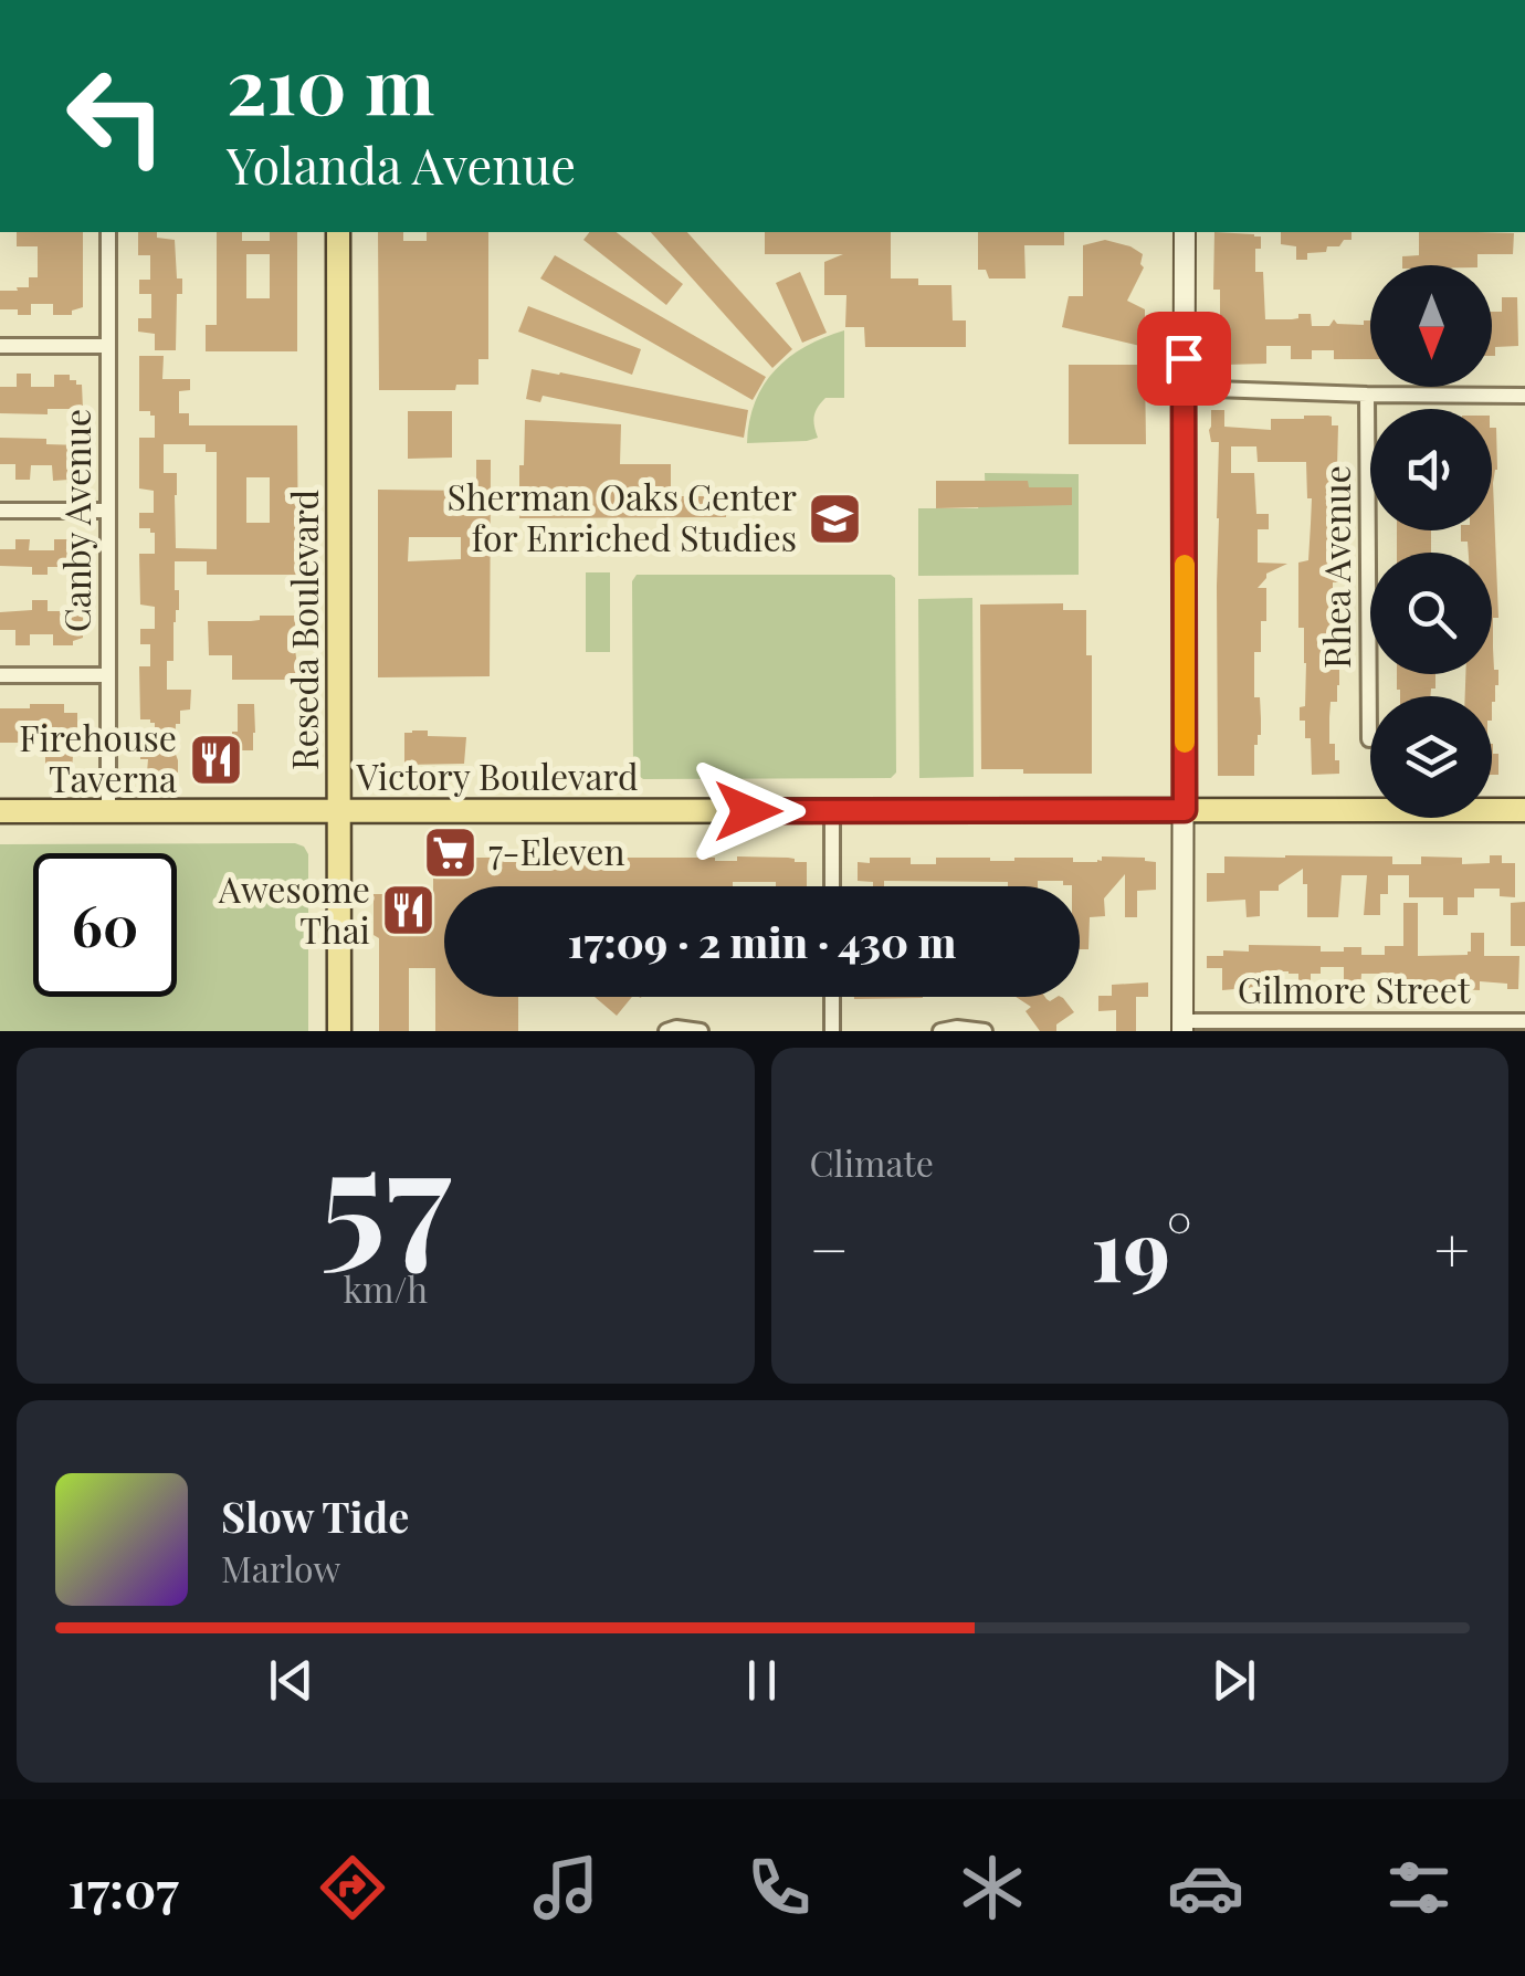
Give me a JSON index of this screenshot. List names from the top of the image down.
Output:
{
  "streets": {
    "main road": ["Reseda Boulevard", "Victory Boulevard"],
    "street": ["Canby Avenue", "Rhea Avenue", "Gilmore Street"]
  },
  "crossings": [
    ["Canby Avenue", "Victory Boulevard"],
    ["Reseda Boulevard", "Victory Boulevard"]
  ],
  "places": {
    "school or university": ["Sherman Oaks Center for Enriched Studies"],
    "restaurant": ["Firehouse Taverna", "Awesome Thai"],
    "supermarket": ["7-Eleven"]
  },
  "north": "bottom",
  "page": {
    "turn": ["210 m", "Yolanda Avenue"],
    "limit": "60",
    "trip": "17:09 · 2 min · 430 m",
    "tile": [
      ["57", "km/h"],
      "Climate"
    ],
    "heat": ["−", "19°", "+"],
    "song": ["Slow Tide", "Marlow"],
    "tabs": "17:07"
  }
}
